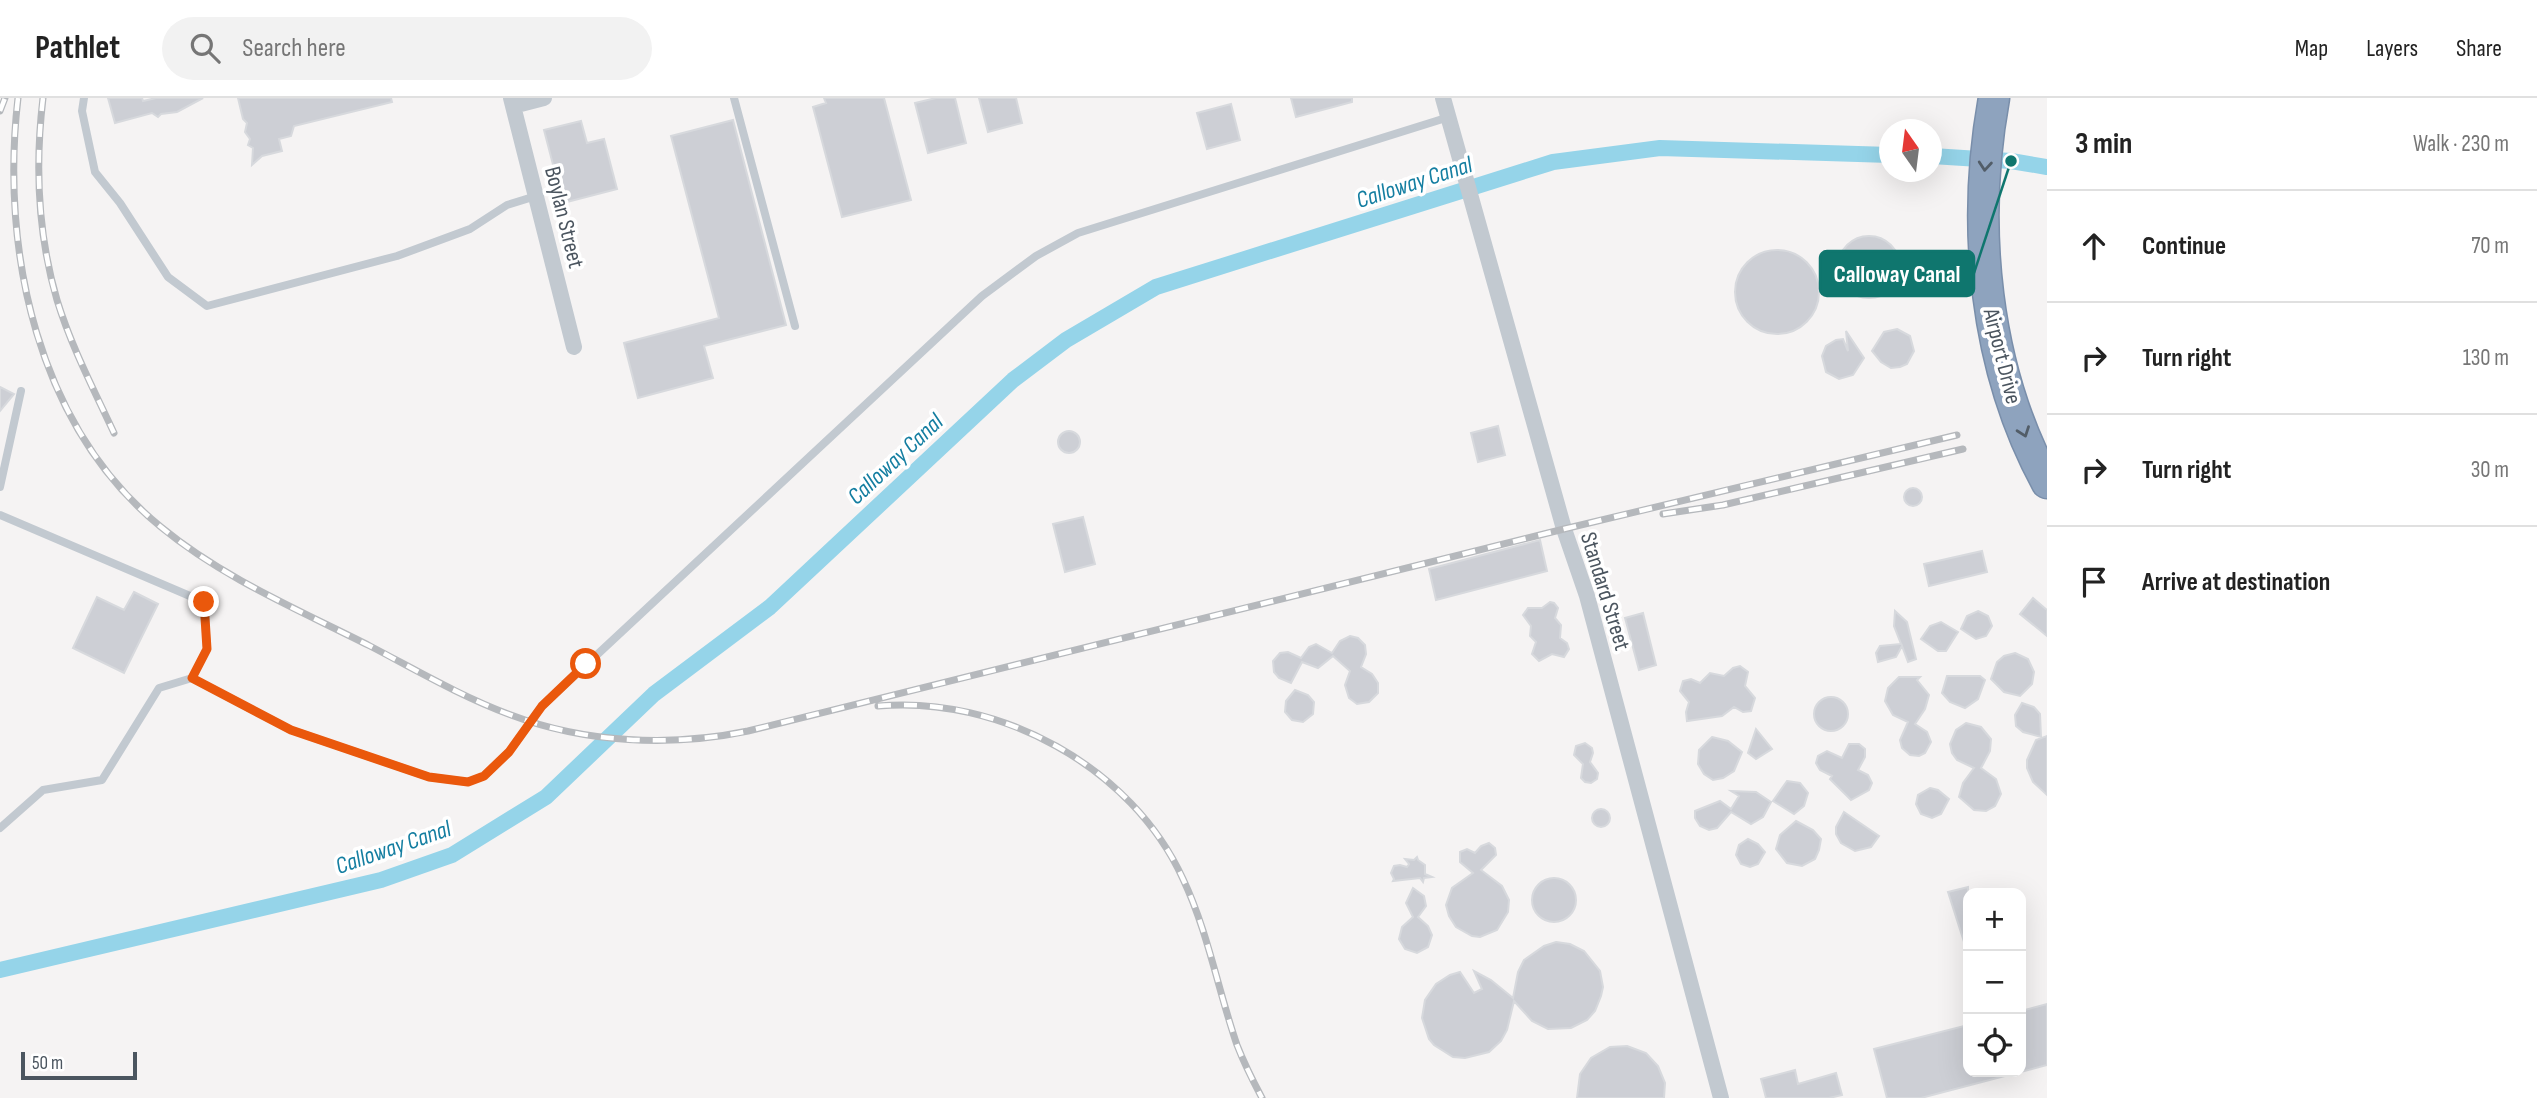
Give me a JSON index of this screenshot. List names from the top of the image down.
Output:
{
  "streets": {
    "highway": ["Airport Drive"],
    "street": ["Boylan Street", "Standard Street"]
  },
  "one_way": ["Airport Drive"],
  "water": ["Calloway Canal"],
  "places": ["Calloway Canal"],
  "scale_bar": "50 m",
  "north": "top",
  "page": {
    "header": "Pathlet",
    "search": "Search here",
    "nav": ["Map", "Layers", "Share"],
    "heading": ["3 min", "Walk · 230 m"],
    "list": [
      ["Continue", "70 m"],
      ["Turn right", "130 m"],
      ["Turn right", "30 m"],
      "Arrive at destination"
    ],
    "map_buttons": ["+", "−"],
    "scale": "50 m"
  }
}
